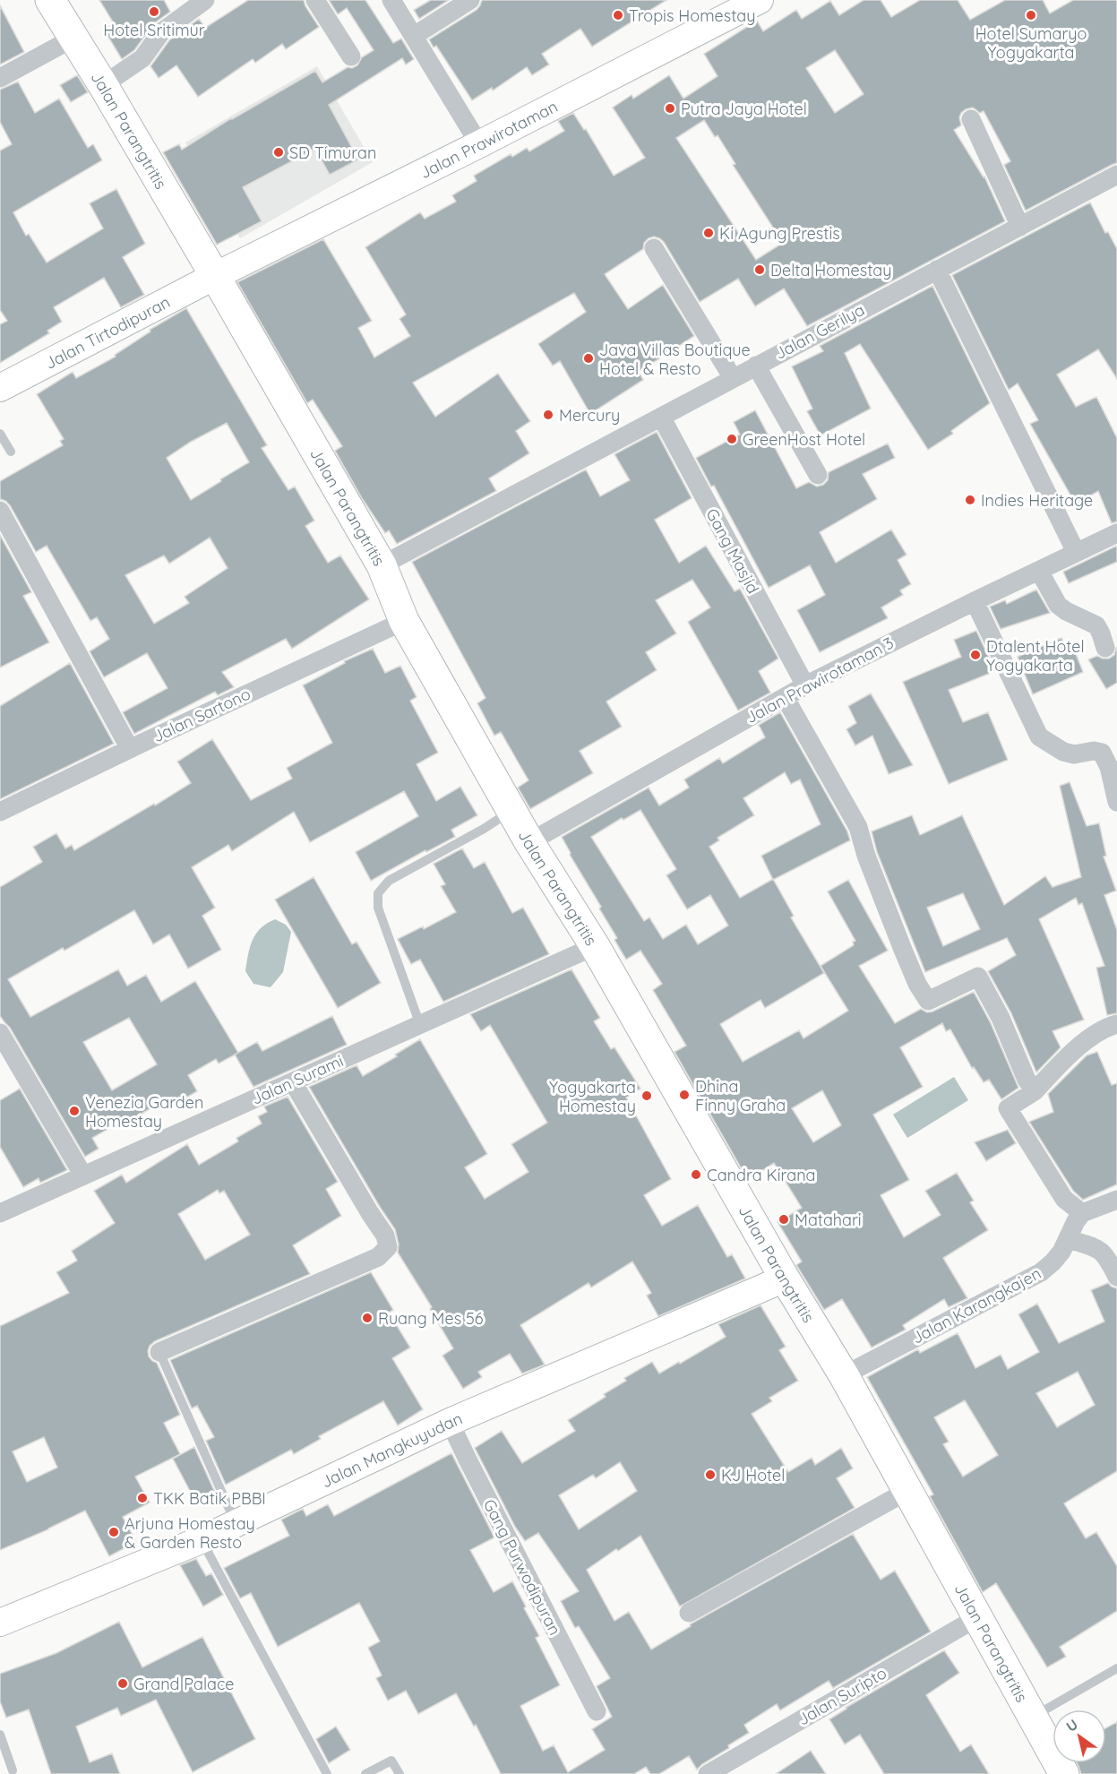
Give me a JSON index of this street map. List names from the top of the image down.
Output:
{
  "streets": {
    "main road": [
      "Jalan Parangtritis",
      "Jalan Prawirotaman",
      "Jalan Tirtodipuran",
      "Jalan Mangkuyudan"
    ],
    "street": [
      "Jalan Gerilya",
      "Gang Masjid",
      "Jalan Prawirotaman 3",
      "Jalan Sartono",
      "Jalan Surami",
      "Jalan Karangkajen",
      "Gang Purwodipuran",
      "Jalan Suripto"
    ]
  },
  "crossings": [
    ["Jalan Parangtritis", "Jalan Prawirotaman"],
    ["Jalan Parangtritis", "Jalan Gerilya"],
    ["Jalan Parangtritis", "Jalan Tirtodipuran"],
    ["Jalan Parangtritis", "Jalan Prawirotaman 3"],
    ["Jalan Parangtritis", "Jalan Sartono"],
    ["Jalan Parangtritis", "Jalan Surami"],
    ["Jalan Parangtritis", "Jalan Karangkajen"],
    ["Jalan Parangtritis", "Jalan Mangkuyudan"],
    ["Jalan Parangtritis", "Jalan Suripto"],
    ["Jalan Prawirotaman", "Jalan Tirtodipuran"],
    ["Jalan Gerilya", "Gang Masjid"],
    ["Gang Masjid", "Jalan Prawirotaman 3"],
    ["Jalan Mangkuyudan", "Gang Purwodipuran"]
  ],
  "places": [
    "Hotel Sritimur",
    "Tropis Homestay",
    "Hotel Sumaryo Yogyakarta",
    "Putra Jaya Hotel",
    "SD Timuran",
    "Ki Agung Prestis",
    "Delta Homestay",
    "Java Villas Boutique Hotel & Resto",
    "Mercury",
    "GreenHost Hotel",
    "Indies Heritage",
    "Dtalent Hotel Yogyakarta",
    "Dhina Finny Graha",
    "Yogyakarta Homestay",
    "Venezia Garden Homestay",
    "Candra Kirana",
    "Matahari",
    "Ruang Mes 56",
    "KJ Hotel",
    "TKK Batik PBBI",
    "Arjuna Homestay & Garden Resto",
    "Grand Palace"
  ],
  "north": "top left"
}
